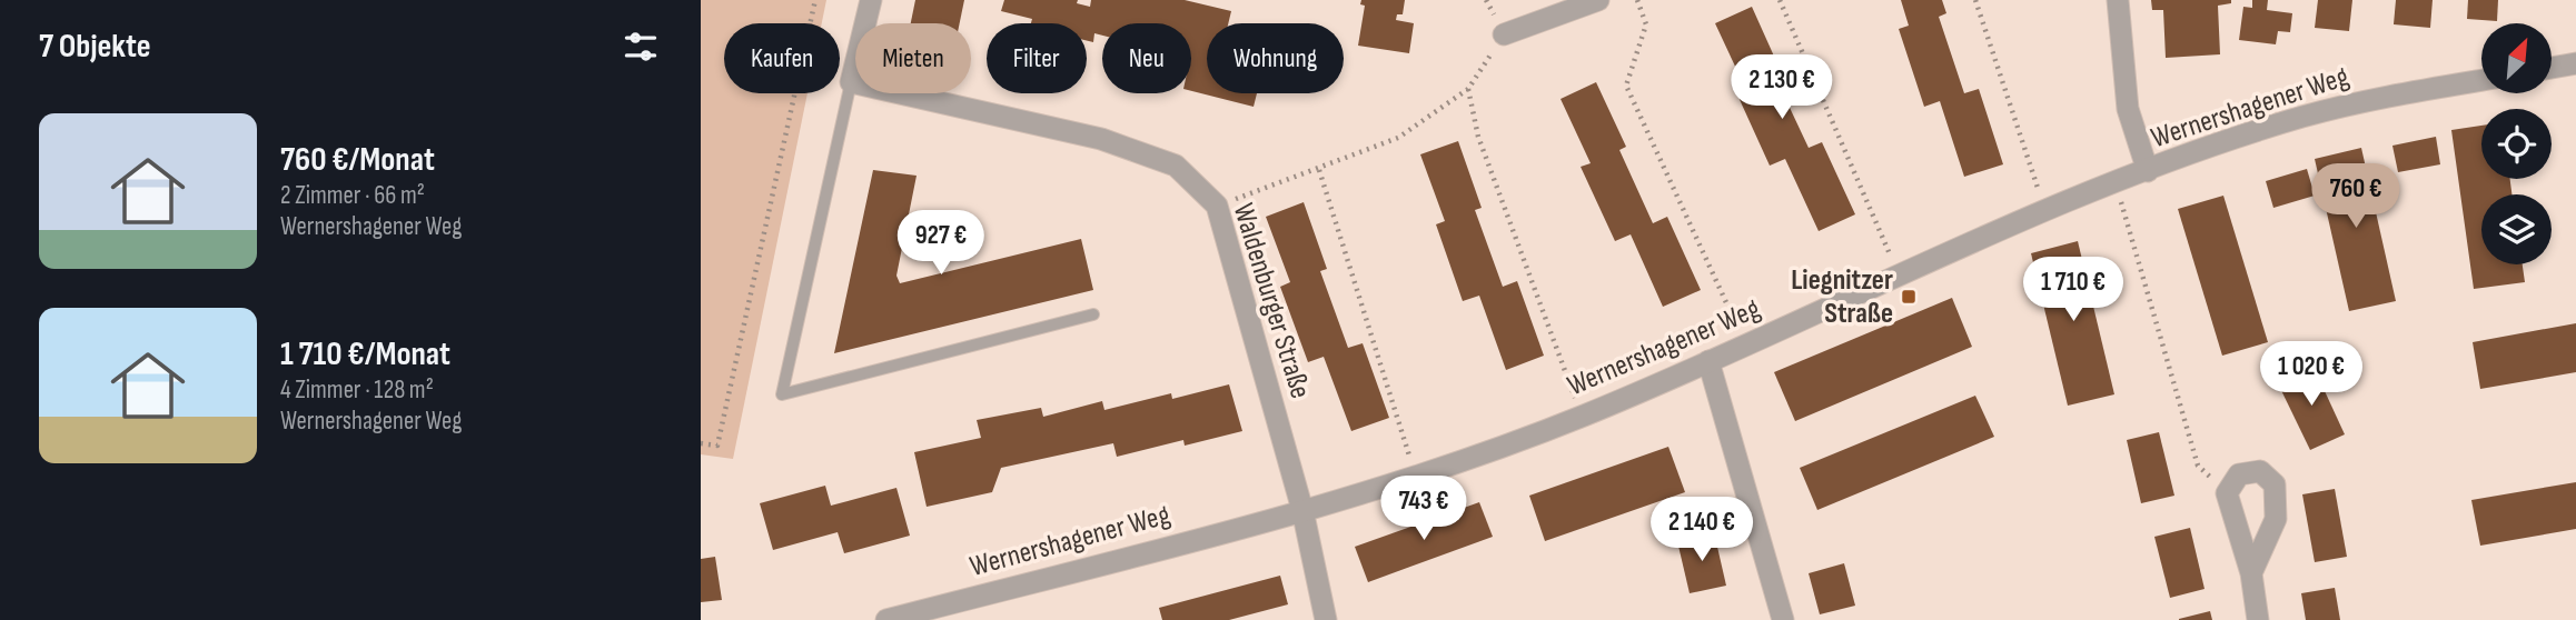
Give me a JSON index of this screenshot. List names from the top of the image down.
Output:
{
  "streets": {
    "street": ["Wernershagener Weg", "Waldenburger Straße"]
  },
  "crossings": [
    ["Wernershagener Weg", "Waldenburger Straße"]
  ],
  "places": {
    "transit": ["Liegnitzer Straße"]
  },
  "north": "top right",
  "page": {
    "heading": "7 Objekte",
    "chip": [
      "Kaufen",
      "Mieten",
      "Filter",
      "Neu",
      "Wohnung"
    ],
    "price": [
      "2 130 €",
      "760 €",
      "927 €",
      "1 710 €",
      "1 020 €",
      "743 €",
      "2 140 €"
    ],
    "list": [
      {
        "name": "760 €/Monat",
        "note": "2 Zimmer · 66 m² · Wernershagener Weg"
      },
      {
        "name": "1 710 €/Monat",
        "note": "4 Zimmer · 128 m² · Wernershagener Weg"
      }
    ]
  }
}
